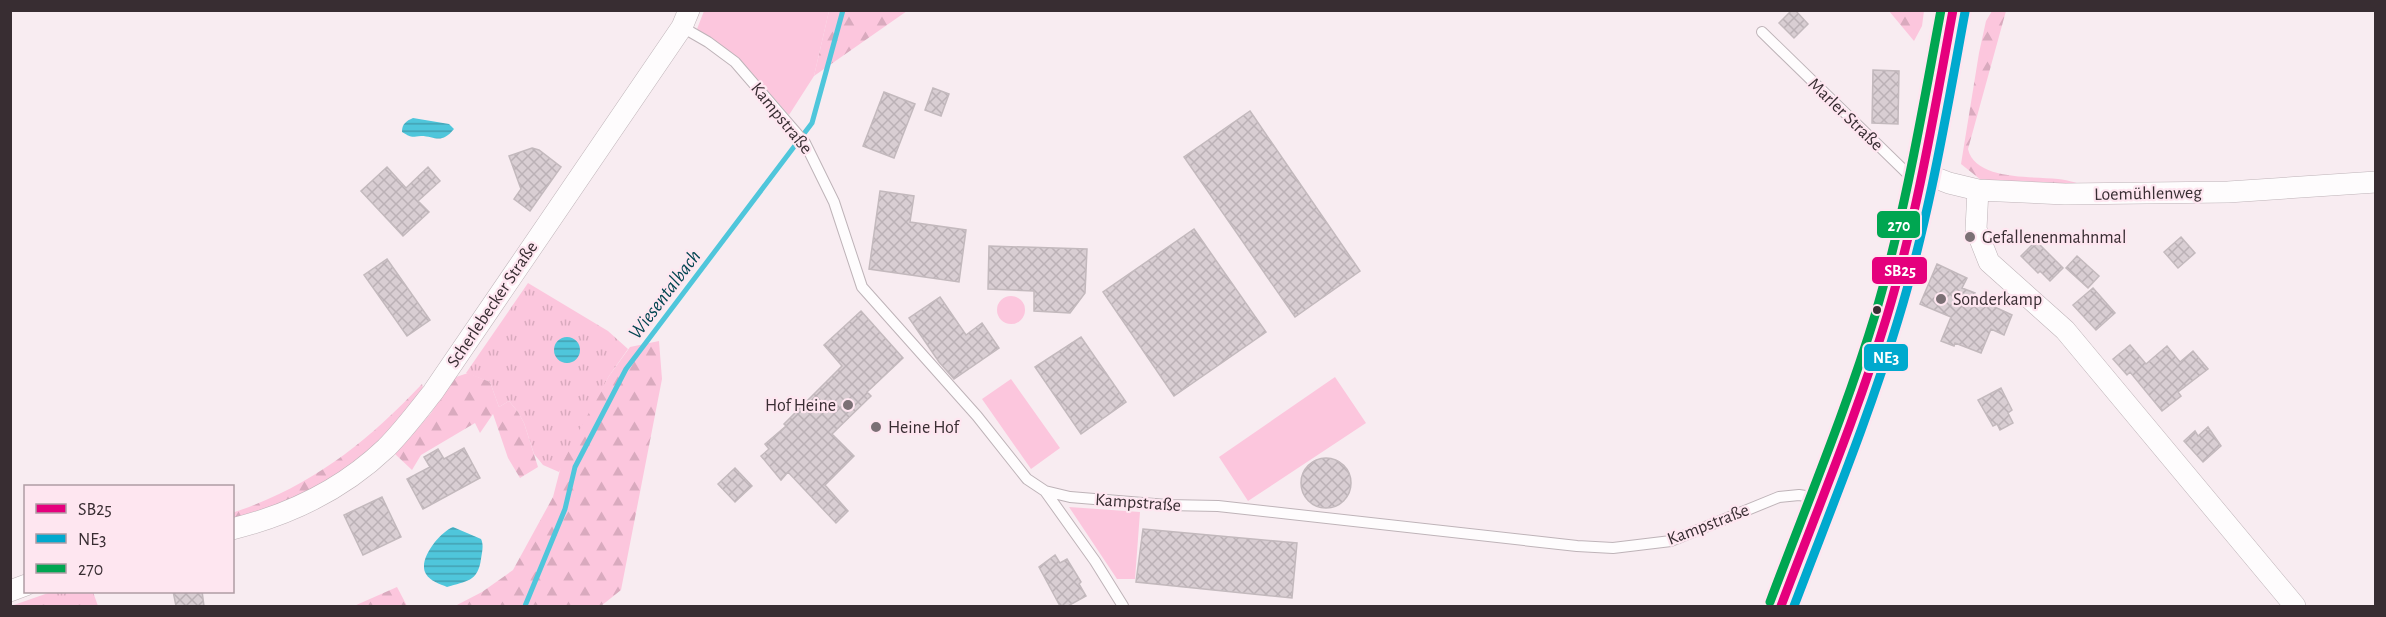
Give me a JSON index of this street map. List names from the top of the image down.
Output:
{
  "streets": {
    "street": ["Loemühlenweg", "Scherlebecker Straße"],
    "lane": ["Marler Straße", "Kampstraße"]
  },
  "crossings": [
    ["Marler Straße", "Loemühlenweg"],
    ["Kampstraße", "Scherlebecker Straße"]
  ],
  "water": ["Wiesentalbach"],
  "places": [
    "Gefallenenmahnmal",
    "Sonderkamp",
    "Hof Heine",
    "Heine Hof"
  ],
  "lines": ["transit line SB25", "transit line 270", "transit line NE3"],
  "legend": ["SB25", "NE3", "270"]
}
